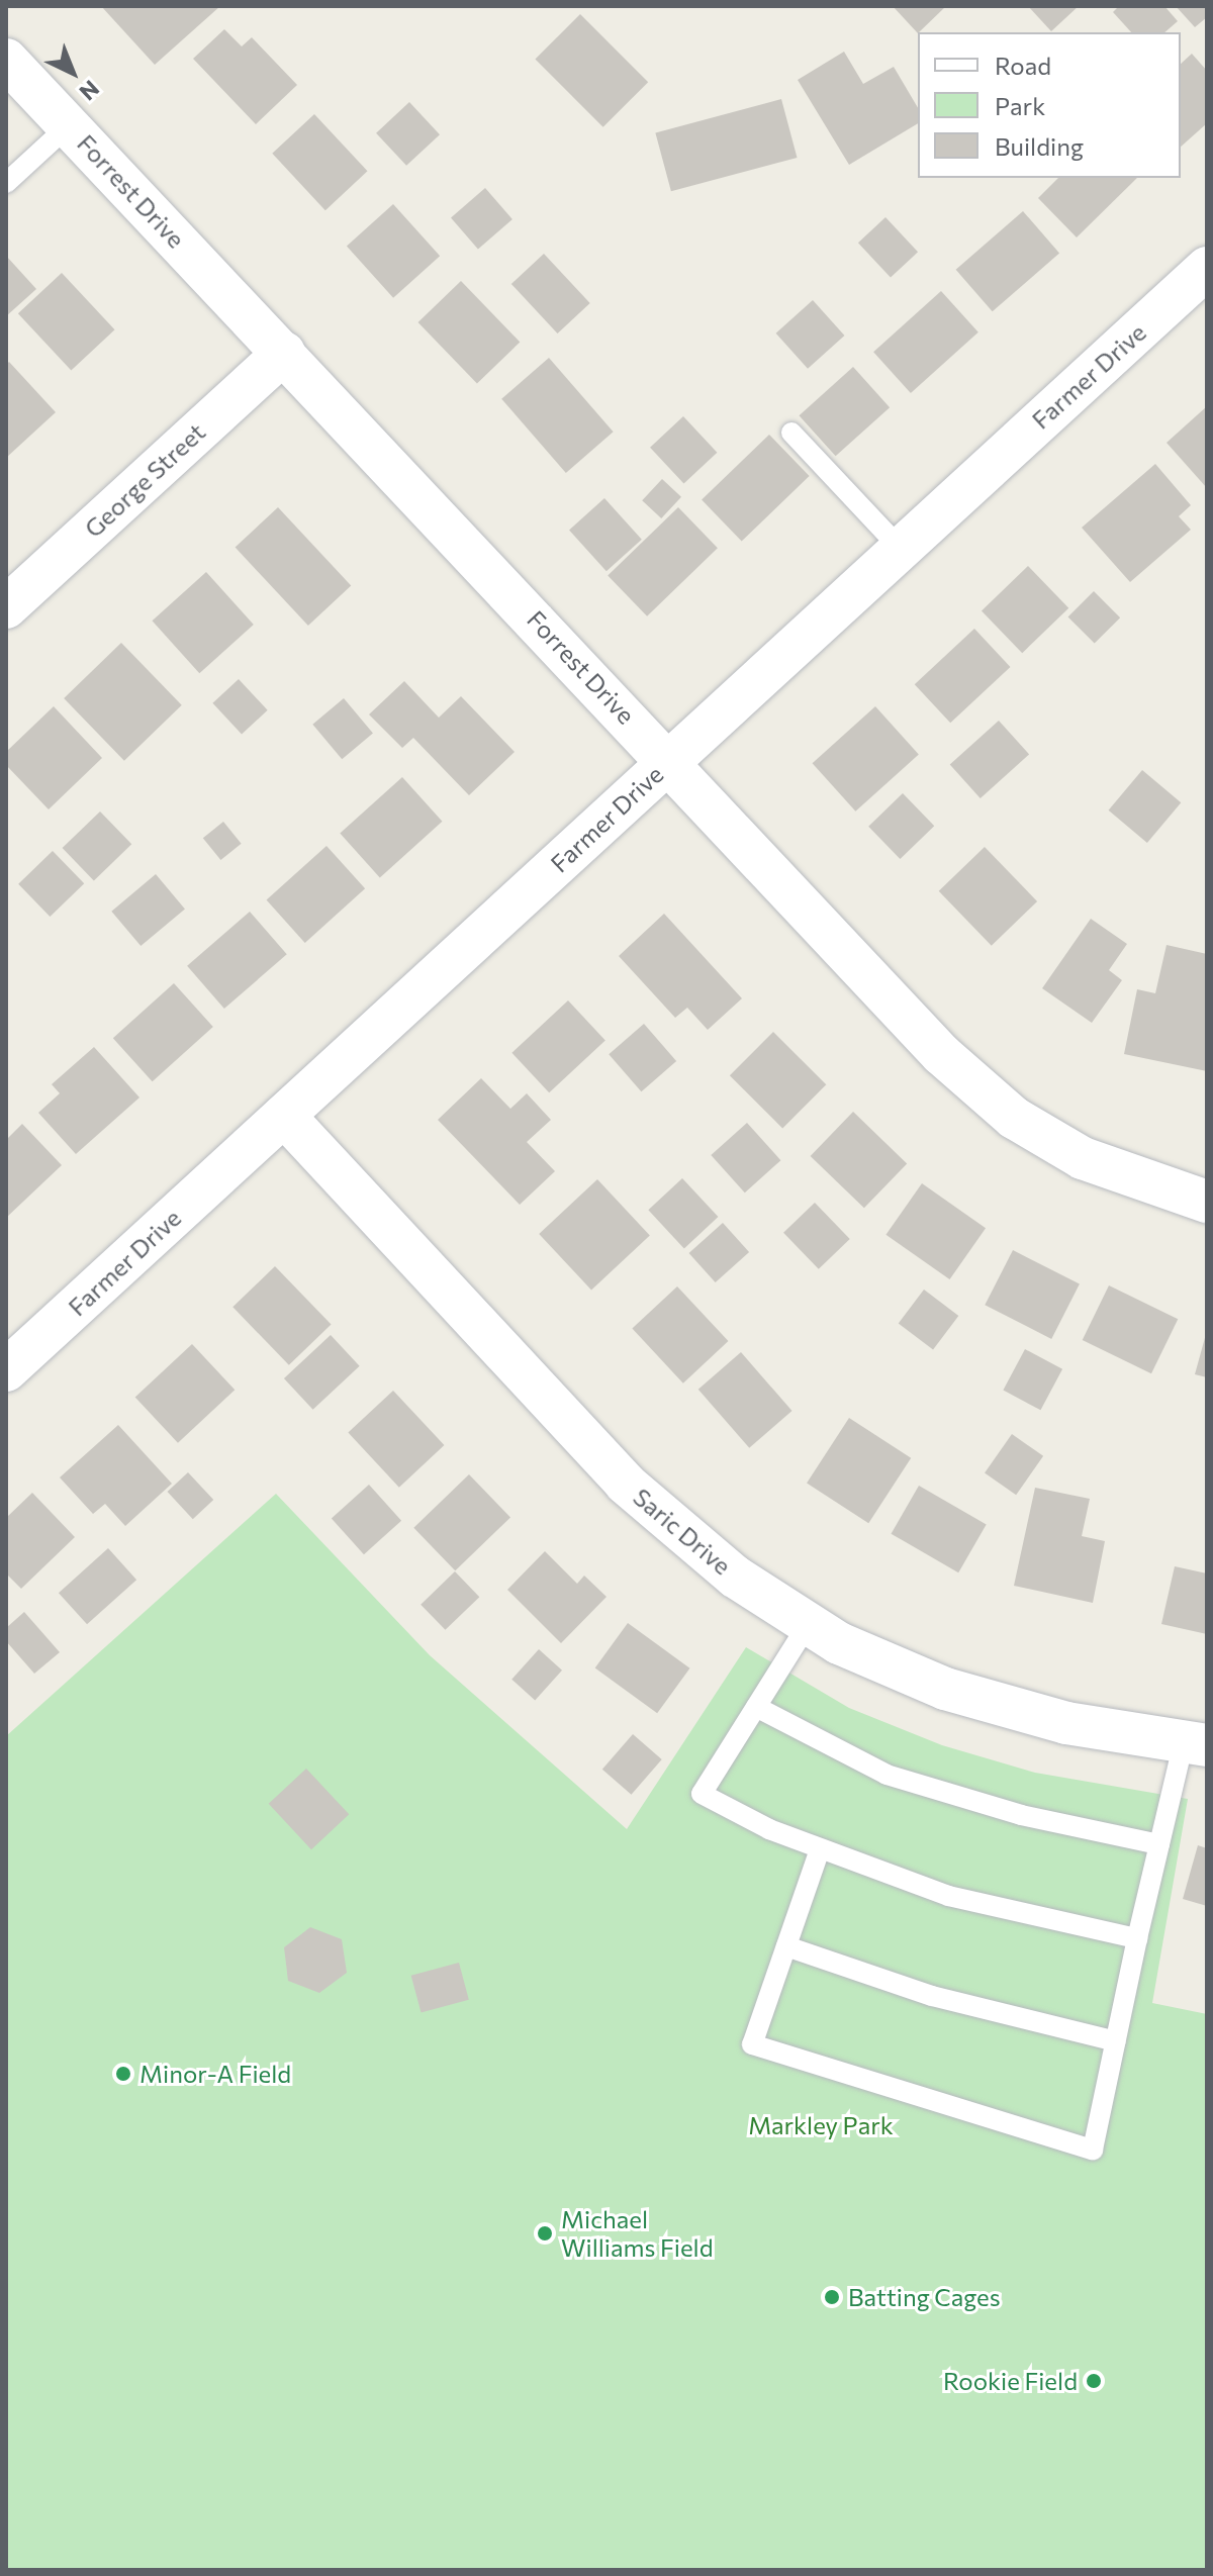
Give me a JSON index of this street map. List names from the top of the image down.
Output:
{
  "streets": {
    "street": [
      "Forrest Drive",
      "Farmer Drive",
      "George Street",
      "Saric Drive"
    ]
  },
  "crossings": [
    ["Forrest Drive", "Farmer Drive"],
    ["Forrest Drive", "George Street"],
    ["Farmer Drive", "Saric Drive"]
  ],
  "parks": ["Markley Park"],
  "places": [
    "Minor-A Field",
    "Michael Williams Field",
    "Batting Cages",
    "Rookie Field"
  ],
  "legend": ["Road", "Park", "Building"],
  "north": "bottom right"
}
